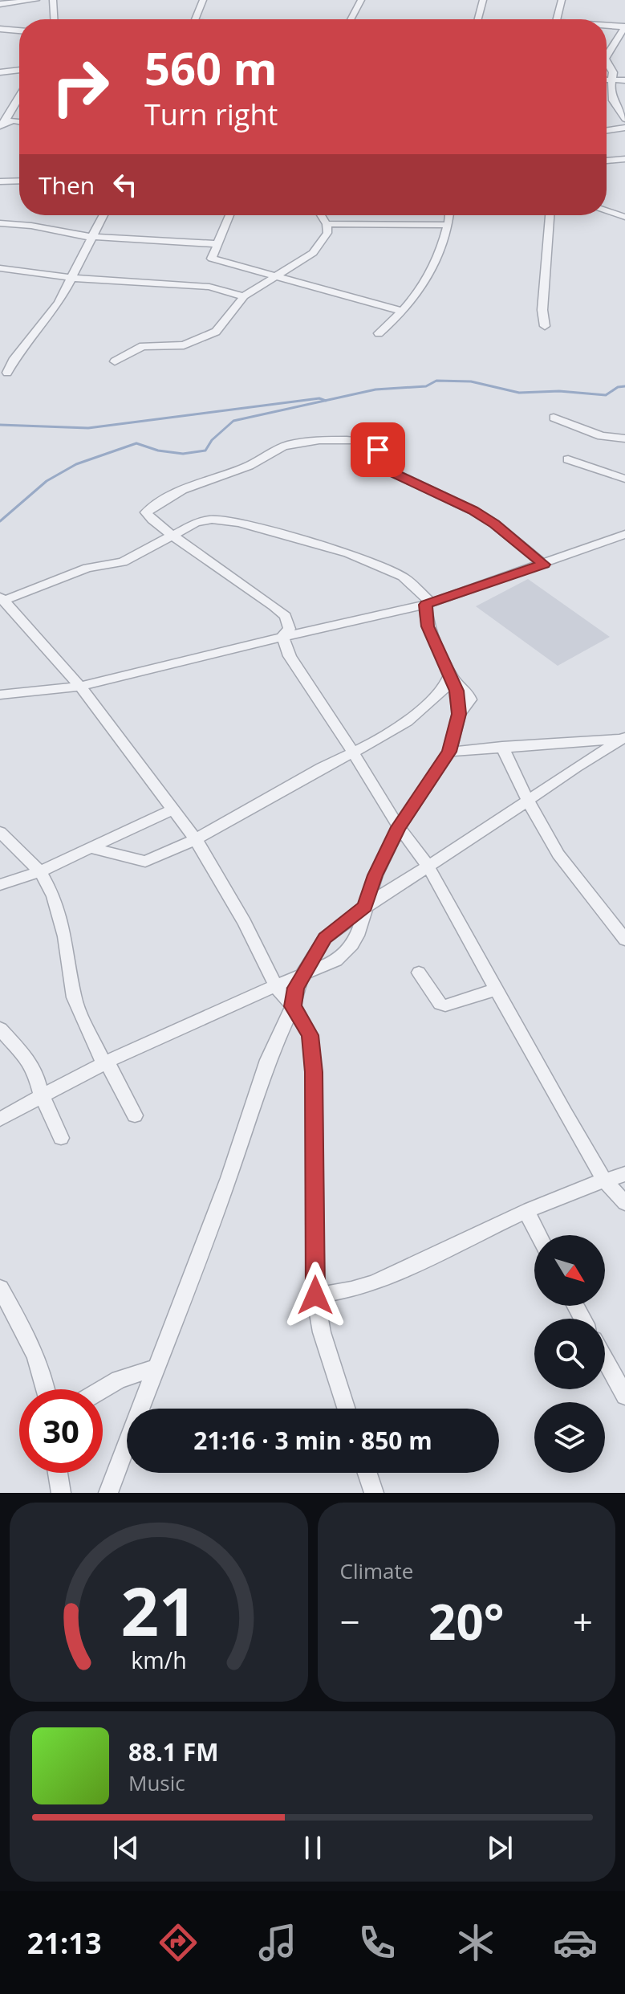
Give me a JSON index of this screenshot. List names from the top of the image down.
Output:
{
  "north": "bottom right",
  "page": {
    "turn": ["560 m", "Turn right"],
    "then": "Then",
    "limit": "30",
    "trip": "21:16 · 3 min · 850 m",
    "tile": "Climate",
    "heat": ["−", "20°", "+"],
    "song": ["88.1 FM", "Music"],
    "tabs": "21:13",
    "gauge": ["21", "km/h"]
  }
}
